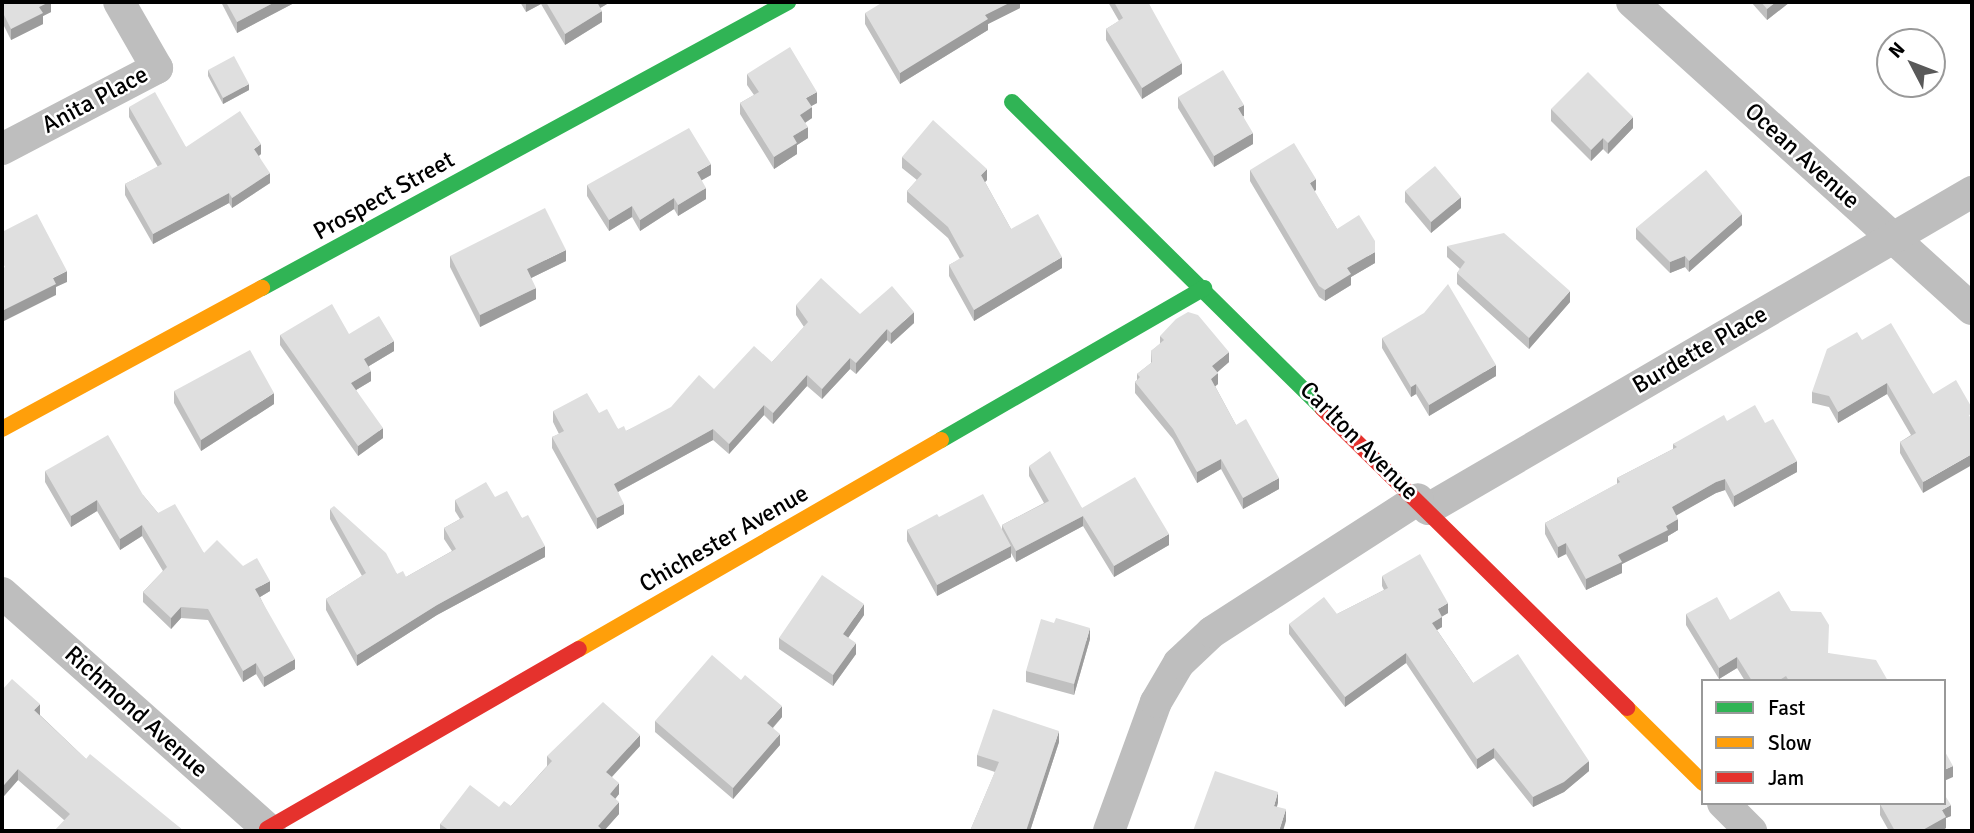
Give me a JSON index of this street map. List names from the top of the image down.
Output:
{
  "streets": {
    "street": [
      "Anita Place",
      "Ocean Avenue",
      "Prospect Street",
      "Burdette Place",
      "Carlton Avenue",
      "Chichester Avenue",
      "Richmond Avenue"
    ]
  },
  "crossings": [
    ["Ocean Avenue", "Burdette Place"],
    ["Burdette Place", "Carlton Avenue"],
    ["Carlton Avenue", "Chichester Avenue"],
    ["Chichester Avenue", "Richmond Avenue"]
  ],
  "legend": ["Fast", "Slow", "Jam"],
  "north": "top left"
}
